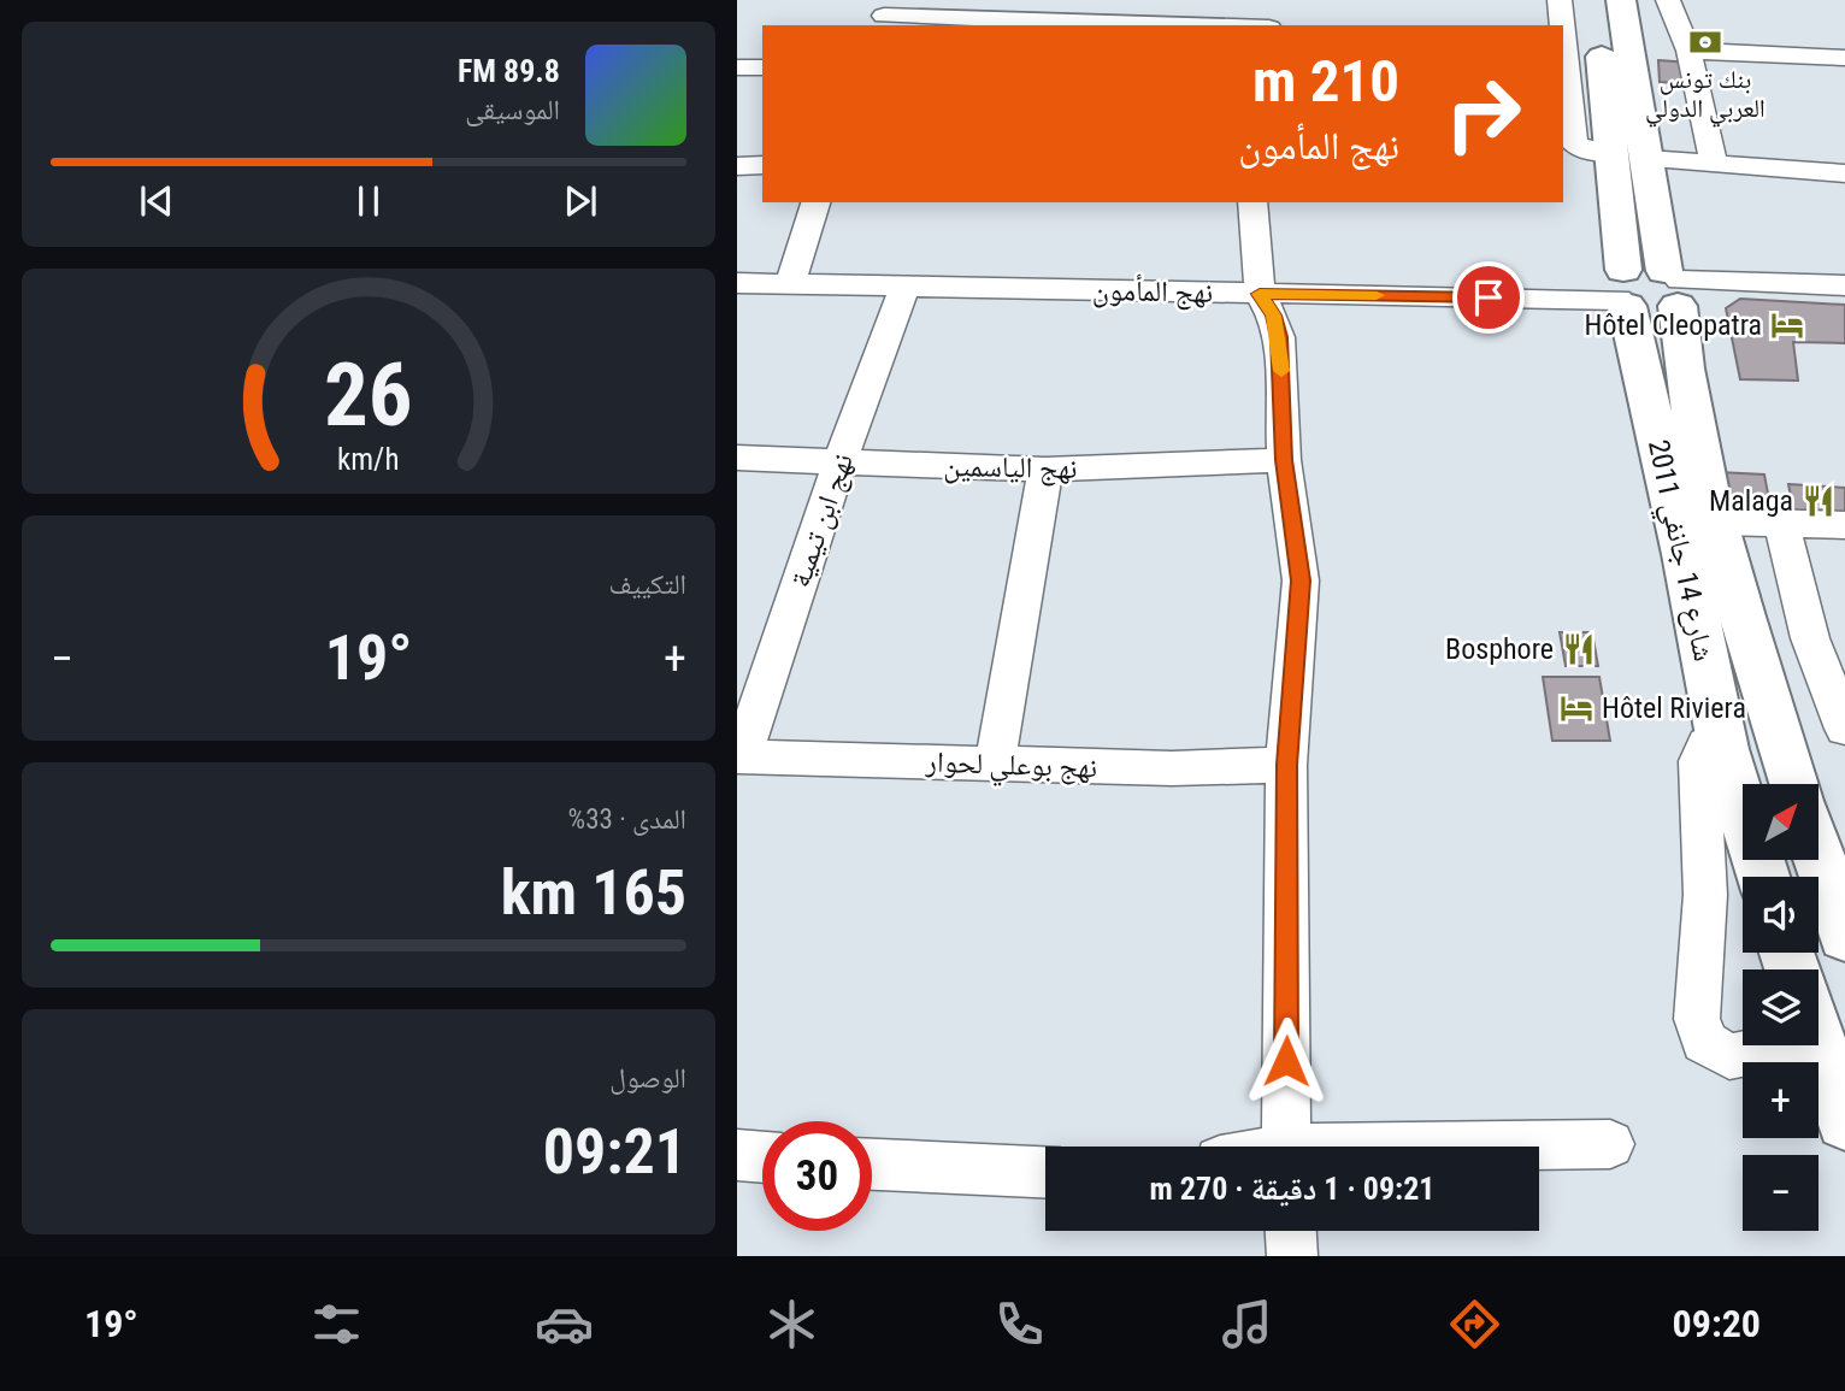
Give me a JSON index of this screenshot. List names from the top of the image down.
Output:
{
  "streets": {
    "main road": ["شارع 14 جانفي 2011"],
    "street": [
      "نهج المأمون",
      "نهج الياسمين",
      "نهج ابن تيمية",
      "نهج بوعلي لحوار"
    ]
  },
  "crossings": [
    ["نهج المأمون", "نهج ابن تيمية"],
    ["نهج المأمون", "شارع 14 جانفي 2011"],
    ["نهج الياسمين", "نهج ابن تيمية"],
    ["نهج ابن تيمية", "نهج بوعلي لحوار"]
  ],
  "places": {
    "bank": ["بنك تونس العربي الدولي"],
    "hotel": ["Hôtel Cleopatra", "Hôtel Riviera"],
    "restaurant": ["Malaga", "Bosphore"]
  },
  "north": "top right",
  "page": {
    "turn": ["210 m", "نهج المأمون"],
    "song": ["89.8 FM", "الموسيقى"],
    "tile": [
      "التكييف",
      ["المدى · 33%", "165 km"],
      ["الوصول", "09:21"]
    ],
    "heat": ["−", "19°", "+"],
    "map_buttons": ["+", "−"],
    "limit": "30",
    "trip": "09:21 · 1 دقيقة · 270 m",
    "tabs": ["09:20", "19°"],
    "gauge": ["26", "km/h"]
  }
}
